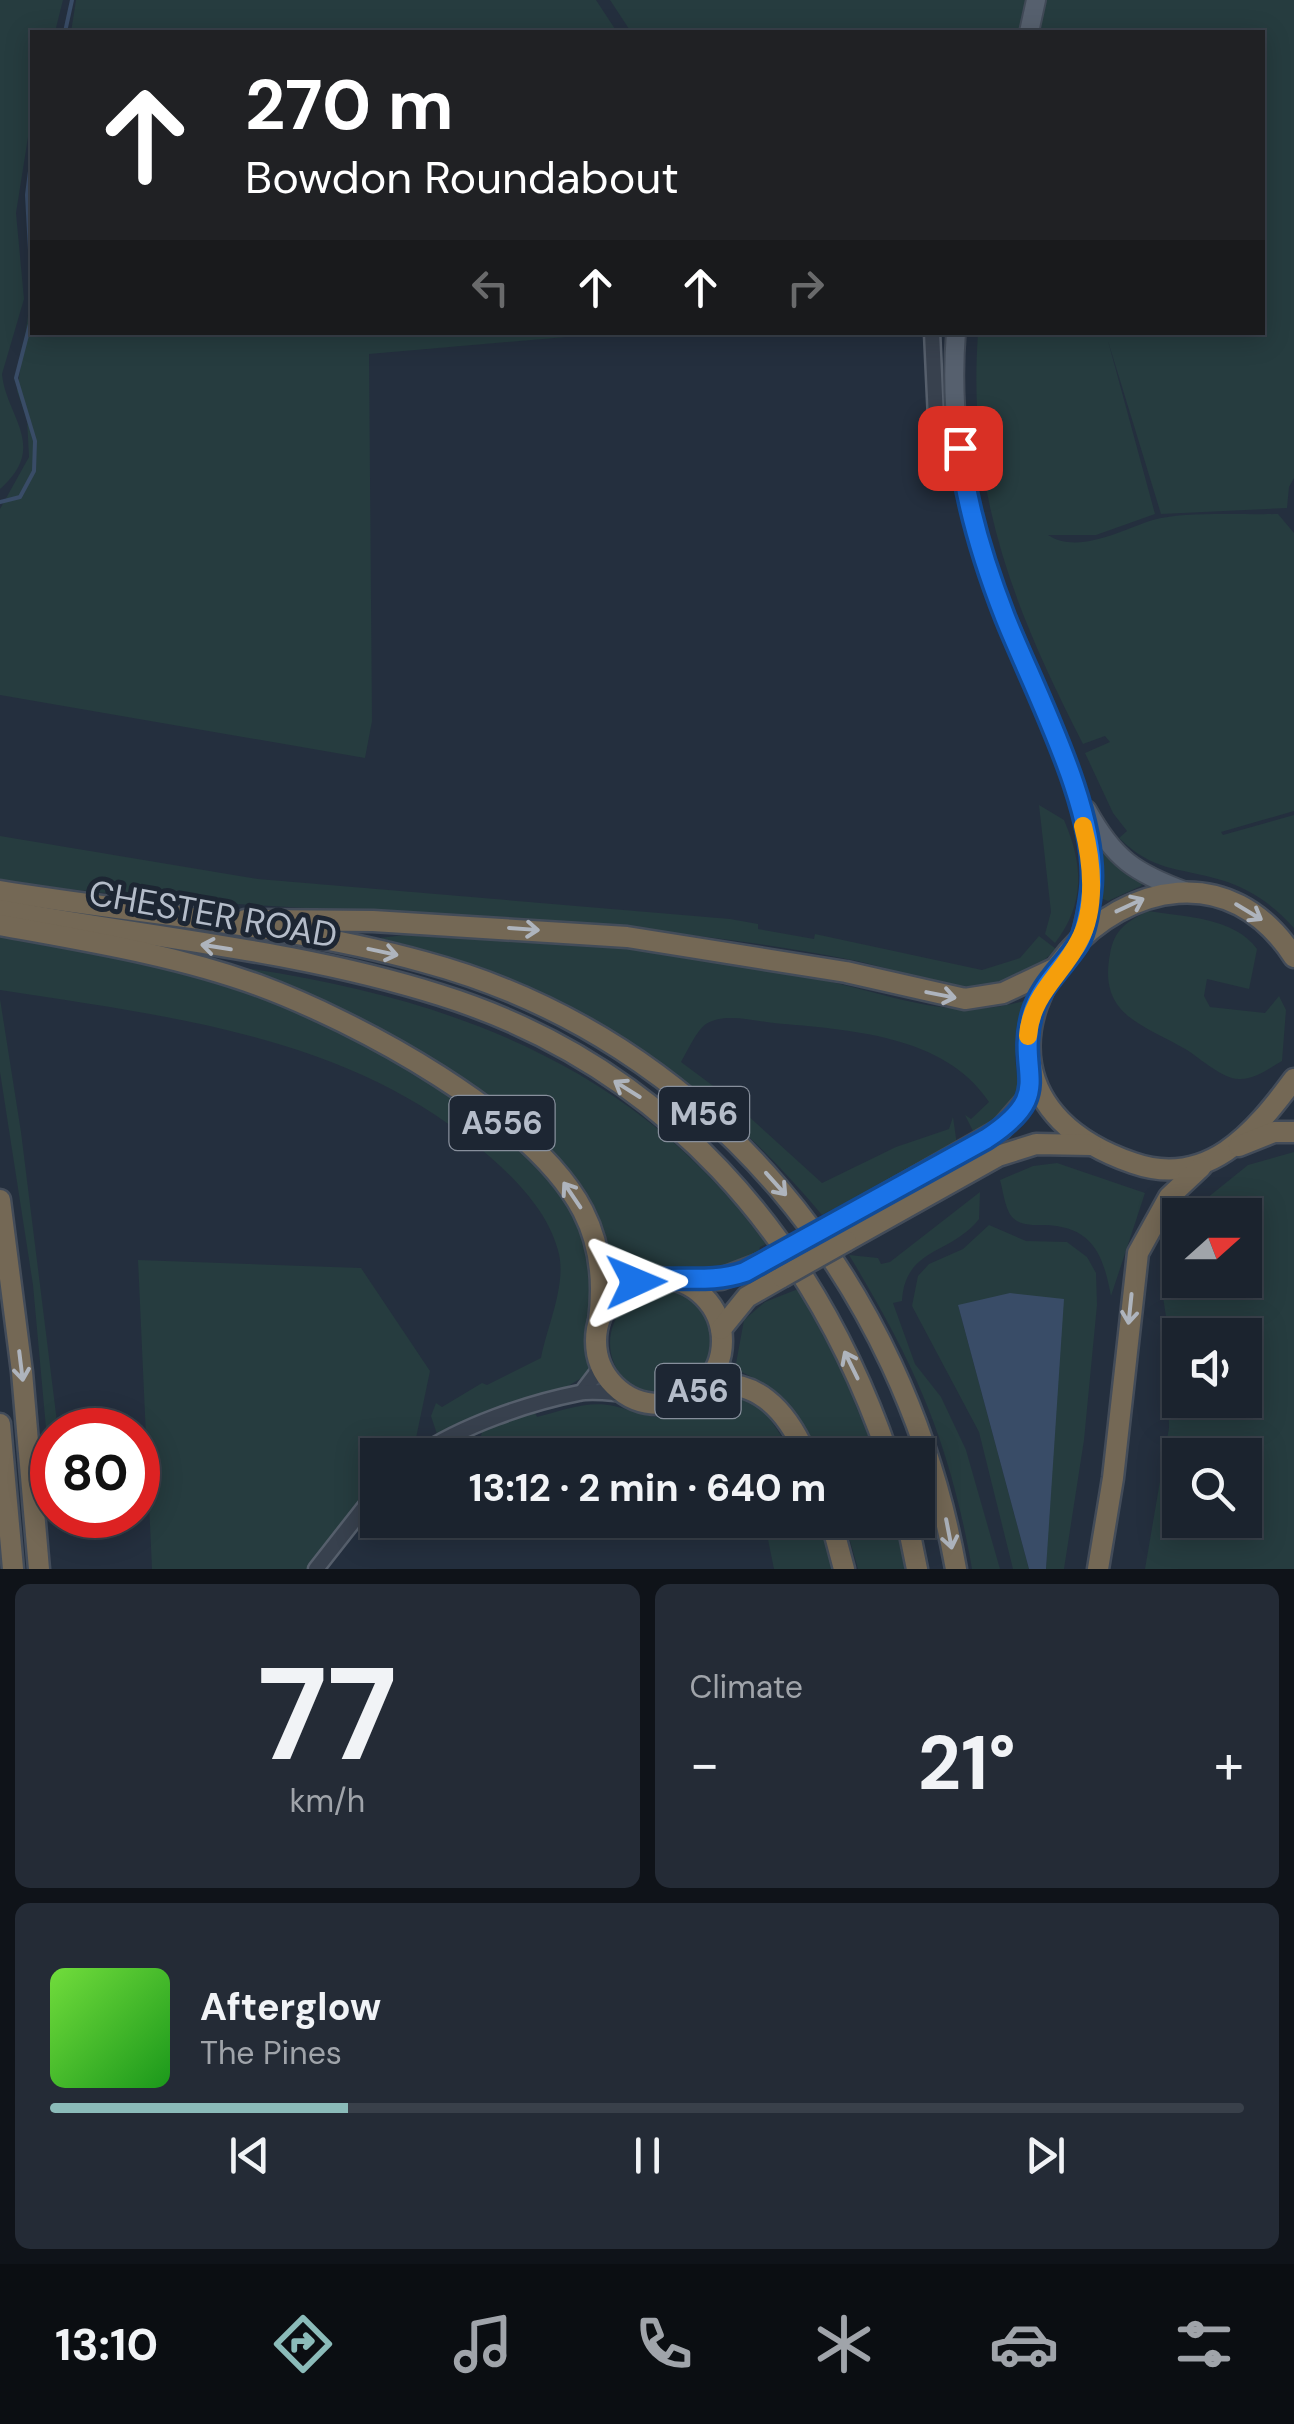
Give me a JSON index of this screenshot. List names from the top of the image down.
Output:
{
  "streets": {
    "highway": [
      "CHESTER ROAD",
      "M56",
      "A556",
      "A56"
    ]
  },
  "crossings": [
    ["CHESTER ROAD", "M56"],
    ["A556", "A56"]
  ],
  "north": "right",
  "page": {
    "turn": ["270 m", "Bowdon Roundabout"],
    "limit": "80",
    "trip": "13:12 · 2 min · 640 m",
    "tile": [
      ["77", "km/h"],
      "Climate"
    ],
    "heat": ["−", "21°", "+"],
    "song": ["Afterglow", "The Pines"],
    "tabs": "13:10"
  }
}
